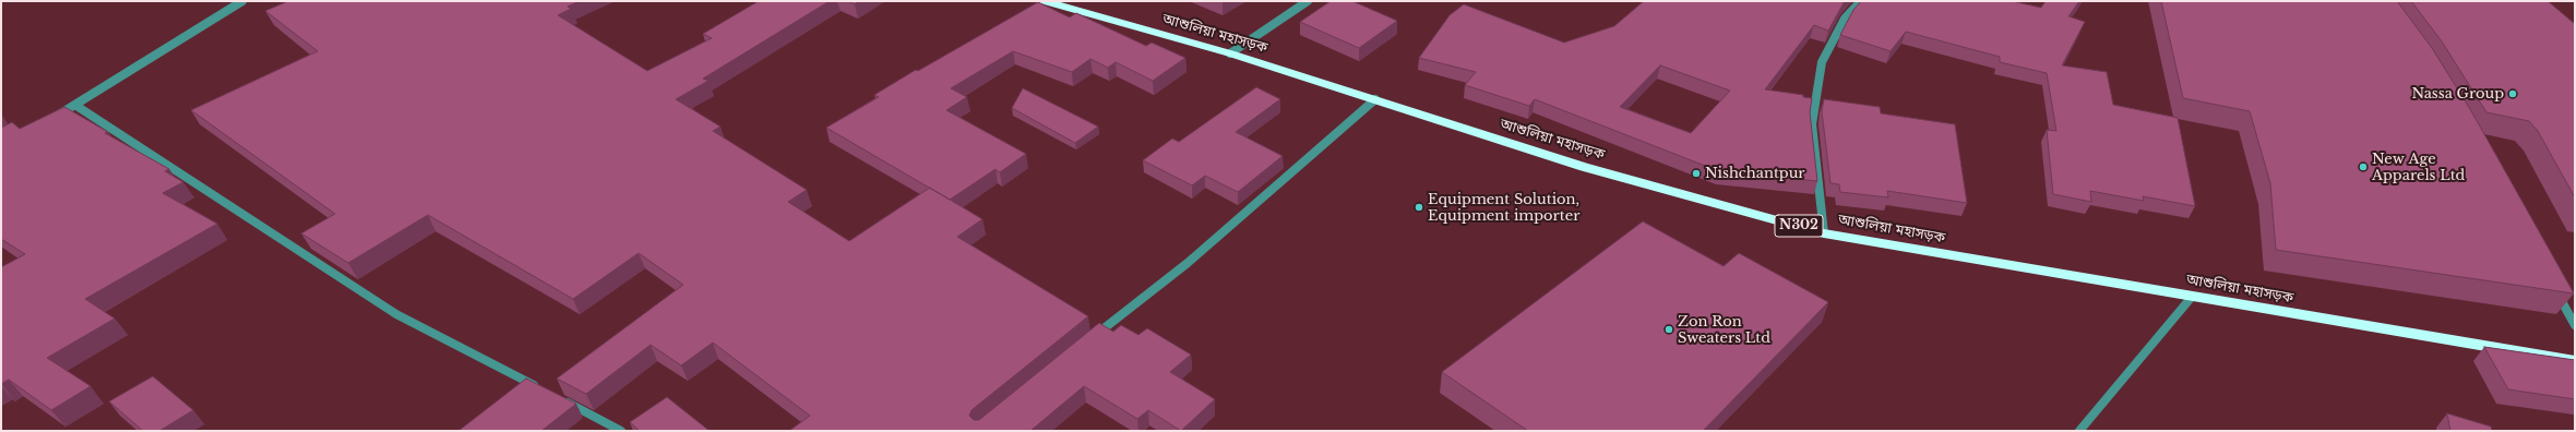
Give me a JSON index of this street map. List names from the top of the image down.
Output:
{
  "streets": {
    "highway": ["আশুলিয়া মহাসড়ক", "N302"]
  },
  "places": [
    "Nassa Group",
    "New Age Apparels Ltd",
    "Nishchantpur",
    "Equipment Solution, Equipment importer",
    "Zon Ron Sweaters Ltd"
  ]
}
